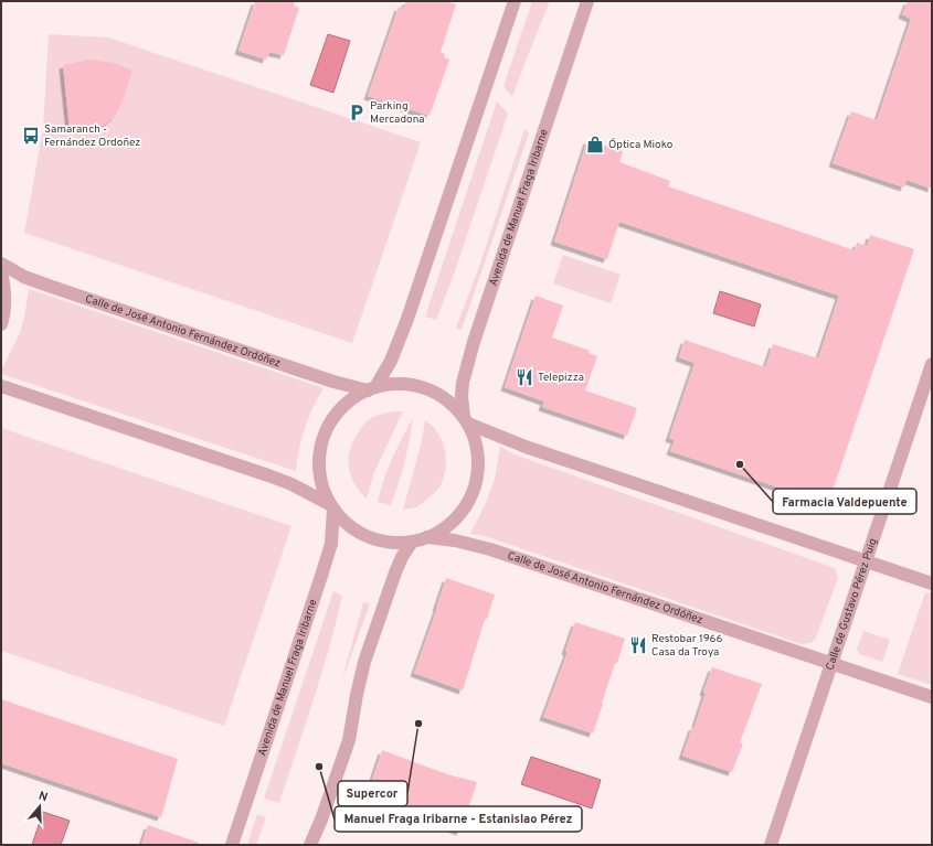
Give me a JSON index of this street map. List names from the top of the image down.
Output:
{
  "streets": {
    "street": ["Avenida de Manuel Fraga Iribarne", "Calle de José Antonio Fernández Ordóñez", "Calle de Gustavo Pérez Puig"]
  },
  "crossings": [
    ["Calle de José Antonio Fernández Ordóñez", "Calle de Gustavo Pérez Puig"]
  ],
  "places": {
    "parking": ["Parking Mercadona"],
    "bus stop": ["Samaranch - Fernández Ordoñez"],
    "shop": ["Óptica Mioko"],
    "restaurant": ["Telepizza", "Restobar 1966 Casa da Troya"],
    "other": ["Farmacia Valdepuente", "Supercor", "Manuel Fraga Iribarne - Estanislao Pérez"]
  },
  "north": "top"
}
